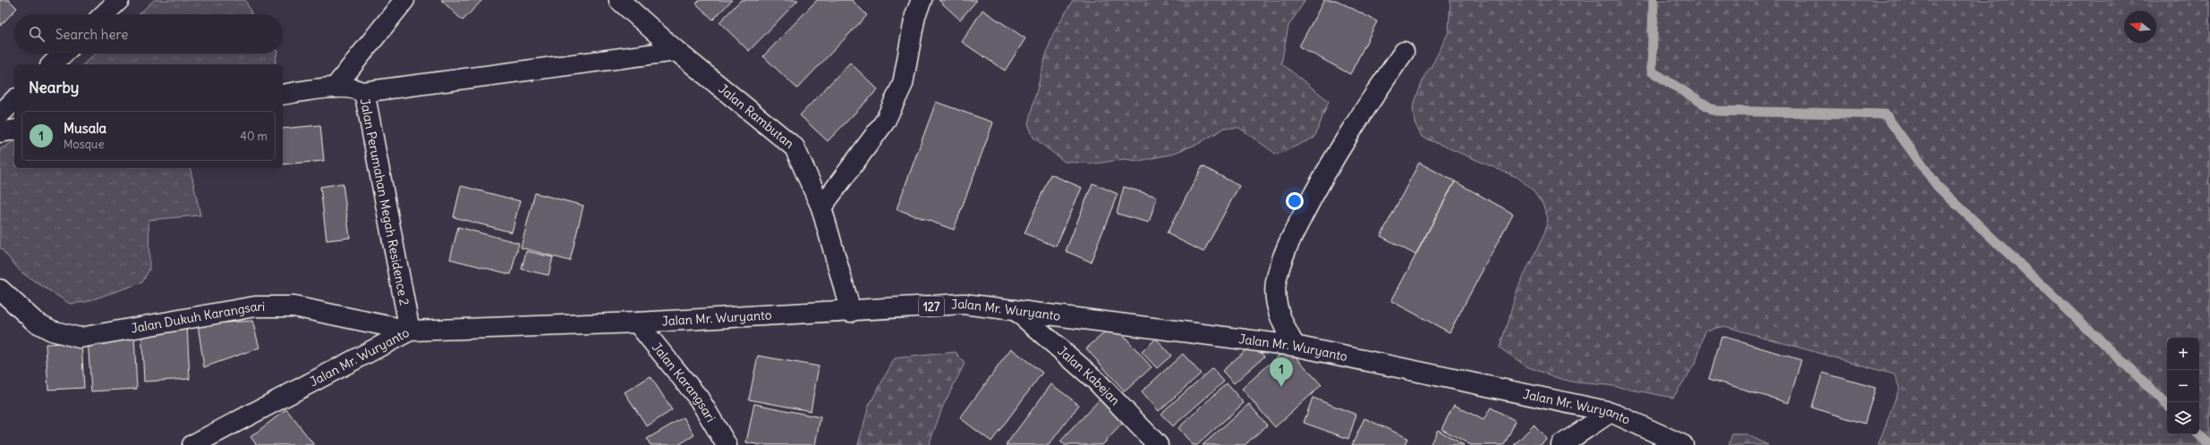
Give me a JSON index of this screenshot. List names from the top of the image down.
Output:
{
  "streets": {
    "street": [
      "Jalan Rambutan",
      "Jalan Perumahan Megah Residence 2",
      "127",
      "Jalan Mr. Wuryanto",
      "Jalan Dukuh Karangsari",
      "Jalan Kabejan",
      "Jalan Karangsari"
    ]
  },
  "crossings": [
    ["Jalan Rambutan", "Jalan Mr. Wuryanto"],
    ["Jalan Perumahan Megah Residence 2", "Jalan Mr. Wuryanto"],
    ["Jalan Perumahan Megah Residence 2", "Jalan Dukuh Karangsari"],
    ["Jalan Mr. Wuryanto", "Jalan Dukuh Karangsari"],
    ["Jalan Mr. Wuryanto", "Jalan Kabejan"],
    ["Jalan Mr. Wuryanto", "Jalan Karangsari"]
  ],
  "north": "left",
  "page": {
    "search": "Search here",
    "heading": "Nearby",
    "list": [
      {
        "mark": "1",
        "name": "Musala",
        "note": "Mosque",
        "value": "40 m"
      }
    ],
    "map_buttons": ["+", "−"],
    "pins": "1"
  }
}
